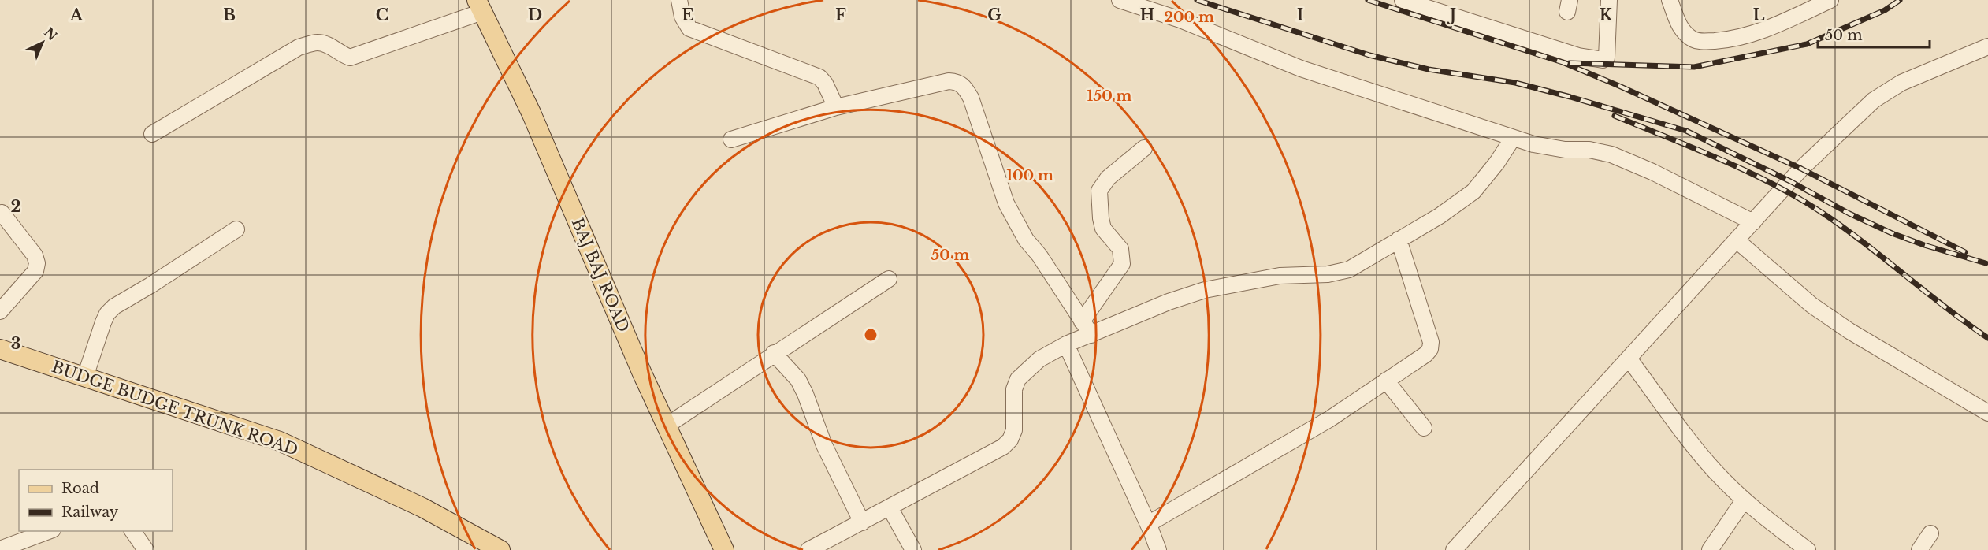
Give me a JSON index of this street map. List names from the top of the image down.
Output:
{
  "streets": {
    "main road": ["BAJ BAJ ROAD", "BUDGE BUDGE TRUNK ROAD"]
  },
  "legend": ["Road", "Railway"],
  "scale_bar": "50 m",
  "north": "top right",
  "grid": {
    "columns": [
      "A",
      "B",
      "C",
      "D",
      "E",
      "F",
      "G",
      "H",
      "I",
      "J",
      "K",
      "L"
    ],
    "rows": ["2", "3"]
  },
  "rings": [
    "200 m",
    "150 m",
    "100 m",
    "50 m"
  ]
}
